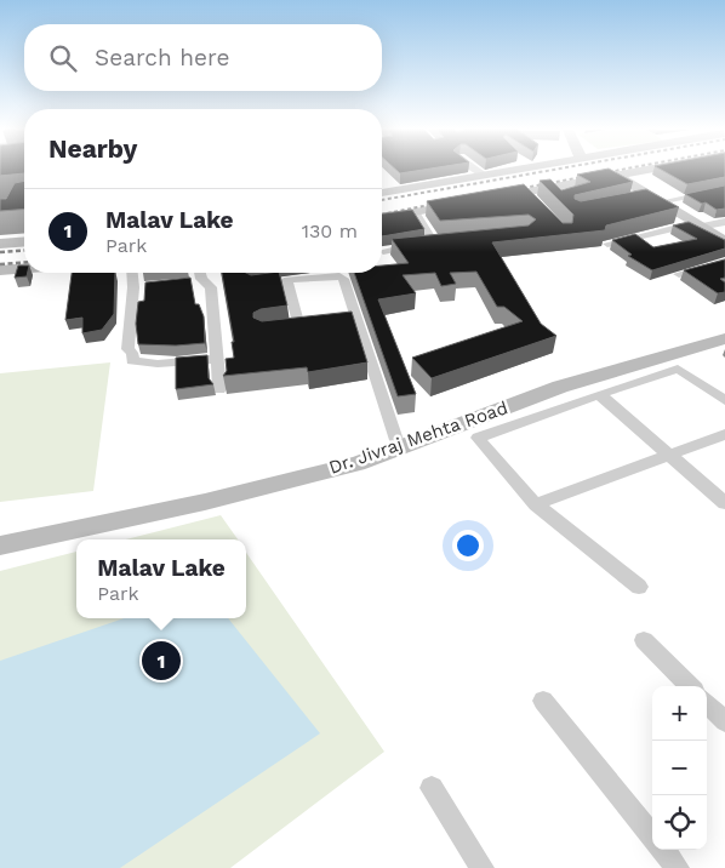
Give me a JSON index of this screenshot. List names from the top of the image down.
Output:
{
  "streets": {
    "street": ["Dr. Jivraj Mehta Road"]
  },
  "page": {
    "search": "Search here",
    "heading": "Nearby",
    "list": [
      {
        "mark": "1",
        "name": "Malav Lake",
        "note": "Park",
        "value": "130 m"
      }
    ],
    "popup": ["Malav Lake", "Park"],
    "pins": "1",
    "map_buttons": ["+", "−"]
  }
}
